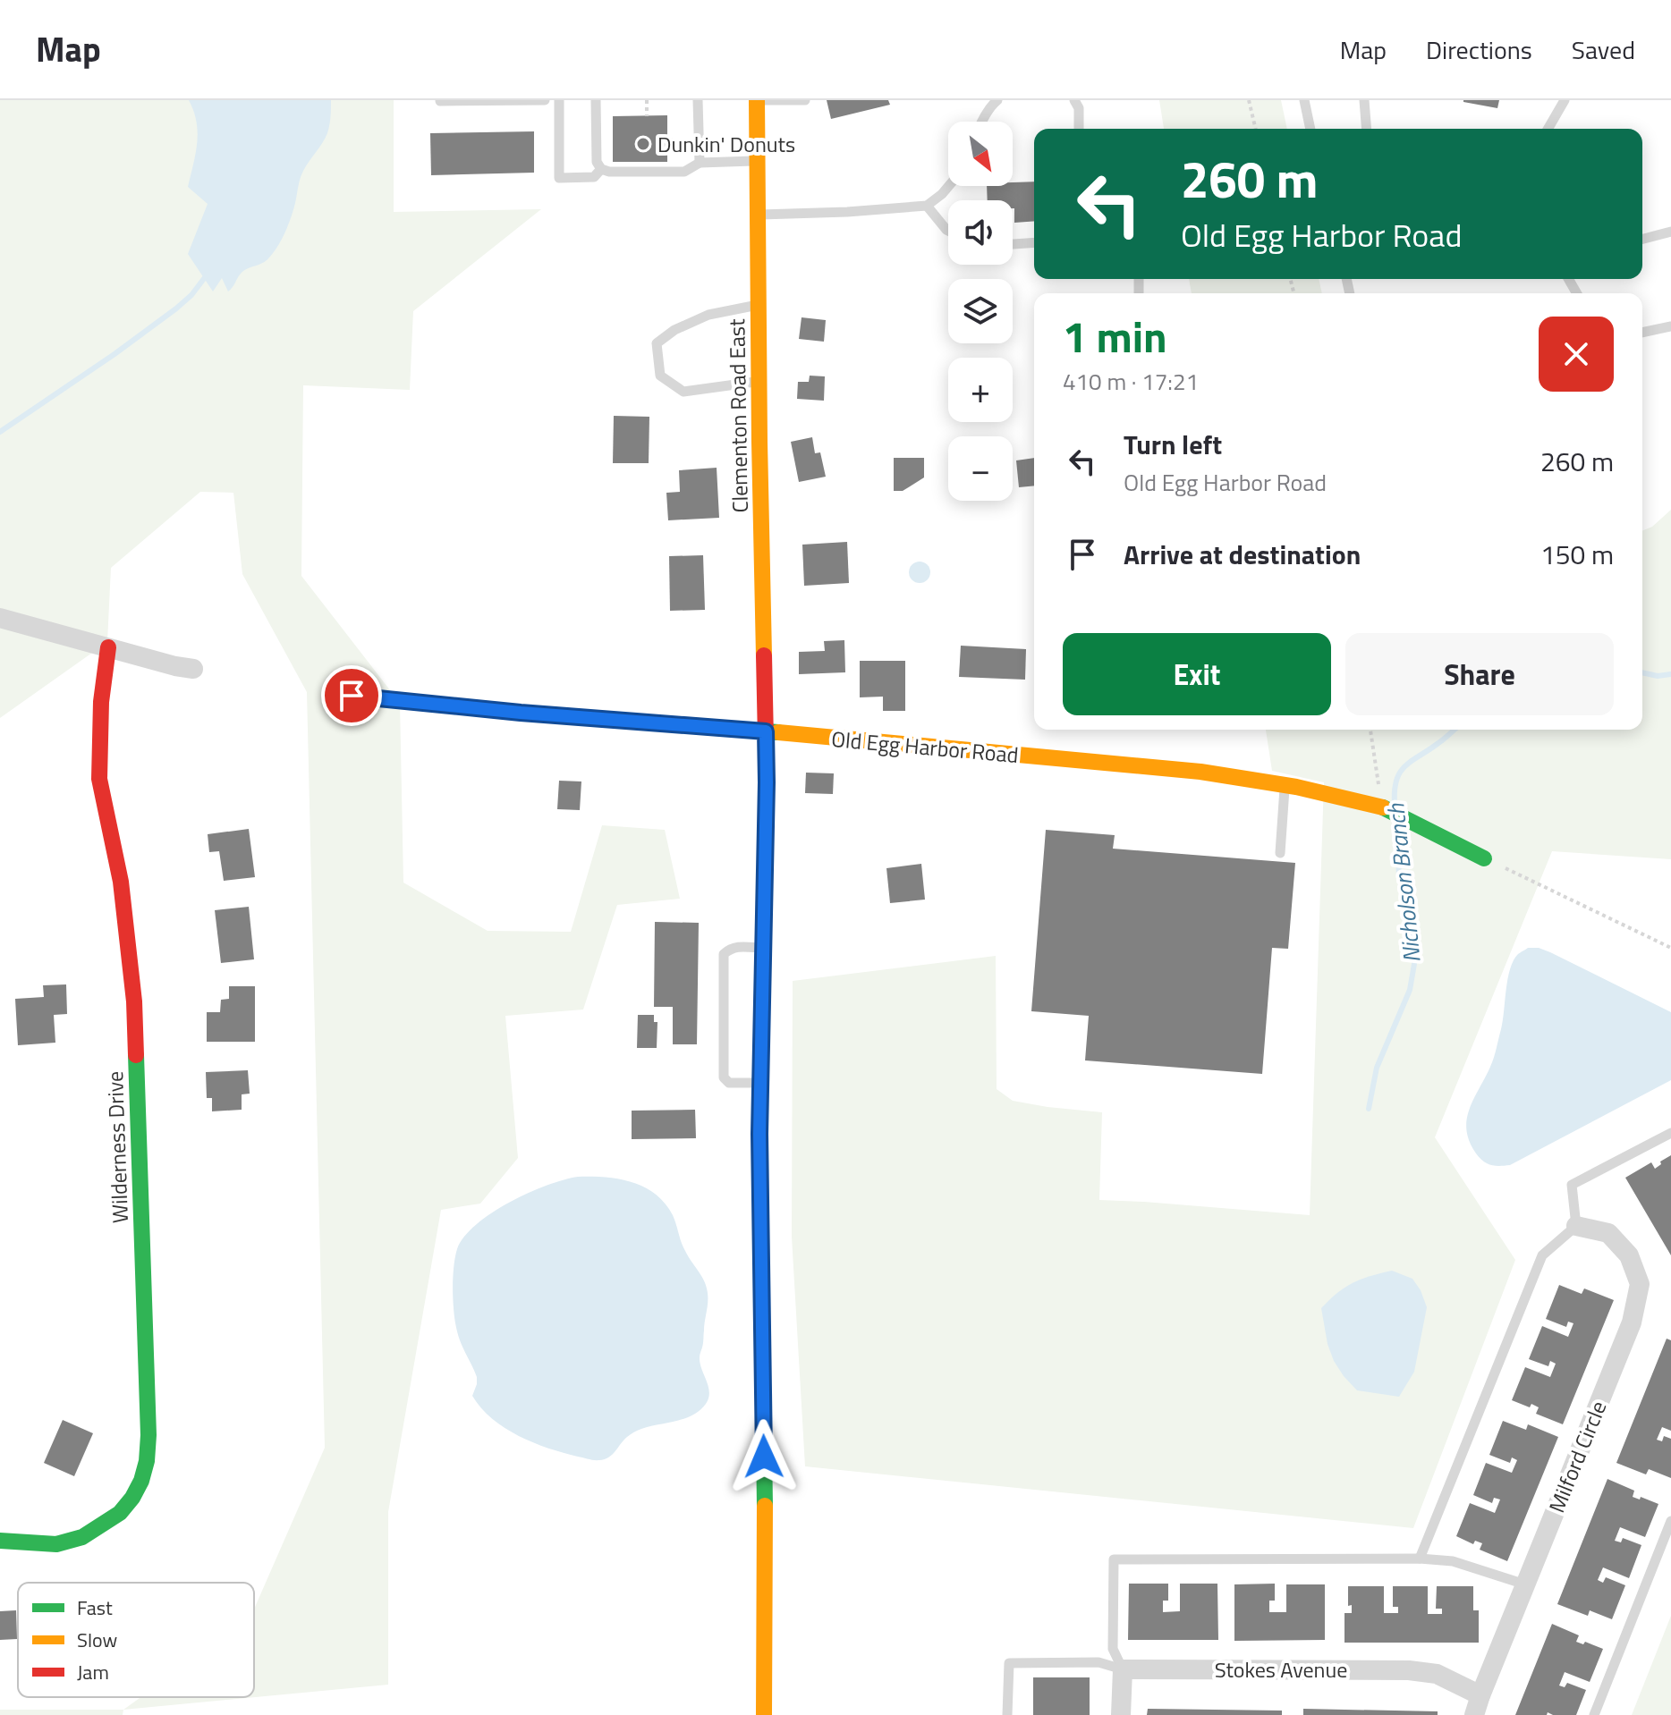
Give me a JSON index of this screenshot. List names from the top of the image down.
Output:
{
  "streets": {
    "street": [
      "Clementon Road East",
      "Old Egg Harbor Road",
      "Wilderness Drive",
      "Milford Circle",
      "Stokes Avenue"
    ]
  },
  "crossings": [
    ["Clementon Road East", "Old Egg Harbor Road"],
    ["Milford Circle", "Stokes Avenue"]
  ],
  "water": ["Nicholson Branch"],
  "places": ["Dunkin' Donuts"],
  "legend": ["Fast", "Slow", "Jam"],
  "north": "bottom right",
  "page": {
    "header": "Map",
    "nav": ["Map", "Directions", "Saved"],
    "map_buttons": ["+", "−"],
    "turn": ["260 m", "Old Egg Harbor Road"],
    "heading": ["1 min", "410 m · 17:21"],
    "list": [
      {
        "name": "Turn left",
        "note": "Old Egg Harbor Road",
        "value": "260 m"
      },
      {
        "name": "Arrive at destination",
        "value": "150 m"
      }
    ],
    "buttons": ["Exit", "Share"]
  }
}
